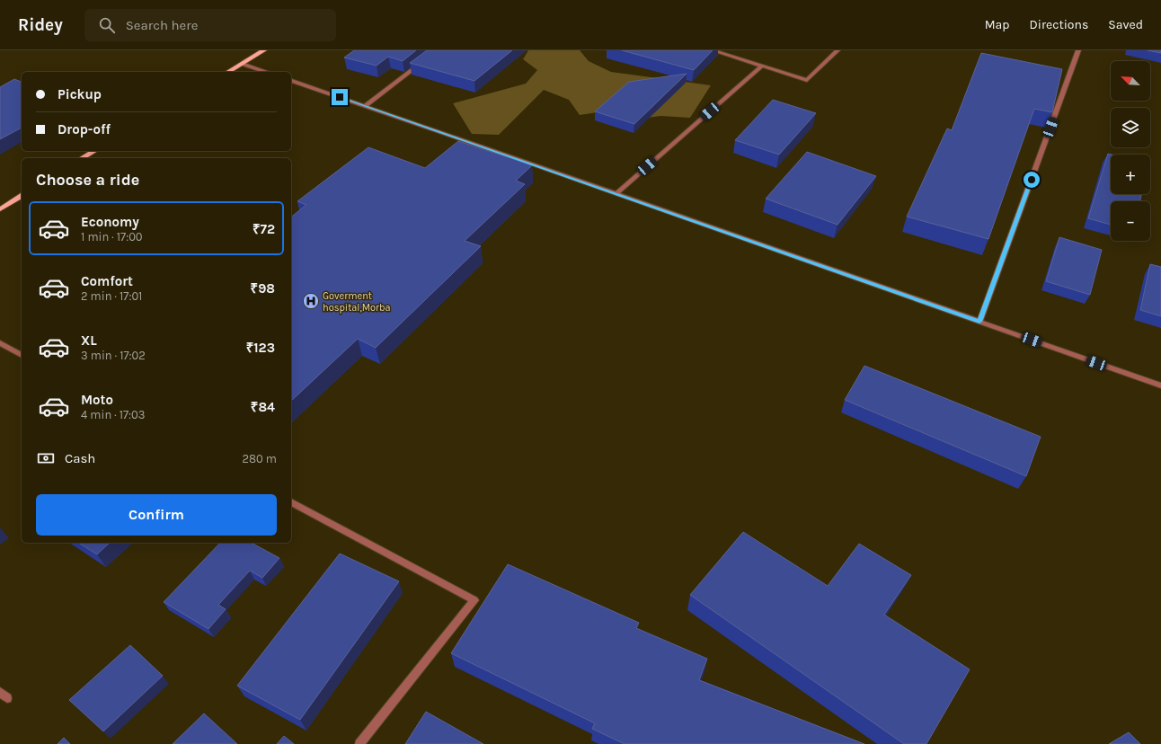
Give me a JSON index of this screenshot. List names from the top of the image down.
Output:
{
  "places": {
    "hospital": ["Goverment hospital,Morba"]
  },
  "north": "top left",
  "page": {
    "header": "Ridey",
    "search": "Search here",
    "nav": ["Map", "Directions", "Saved"],
    "map_buttons": ["+", "−"],
    "banner": ["Pickup", "Drop-off"],
    "heading": "Choose a ride",
    "list": [
      {
        "name": "Economy",
        "note": "1 min · 17:00",
        "value": "₹72"
      },
      {
        "name": "Comfort",
        "note": "2 min · 17:01",
        "value": "₹98"
      },
      {
        "name": "XL",
        "note": "3 min · 17:02",
        "value": "₹123"
      },
      {
        "name": "Moto",
        "note": "4 min · 17:03",
        "value": "₹84"
      }
    ],
    "pay": ["Cash", "280 m"],
    "buttons": "Confirm"
  }
}
